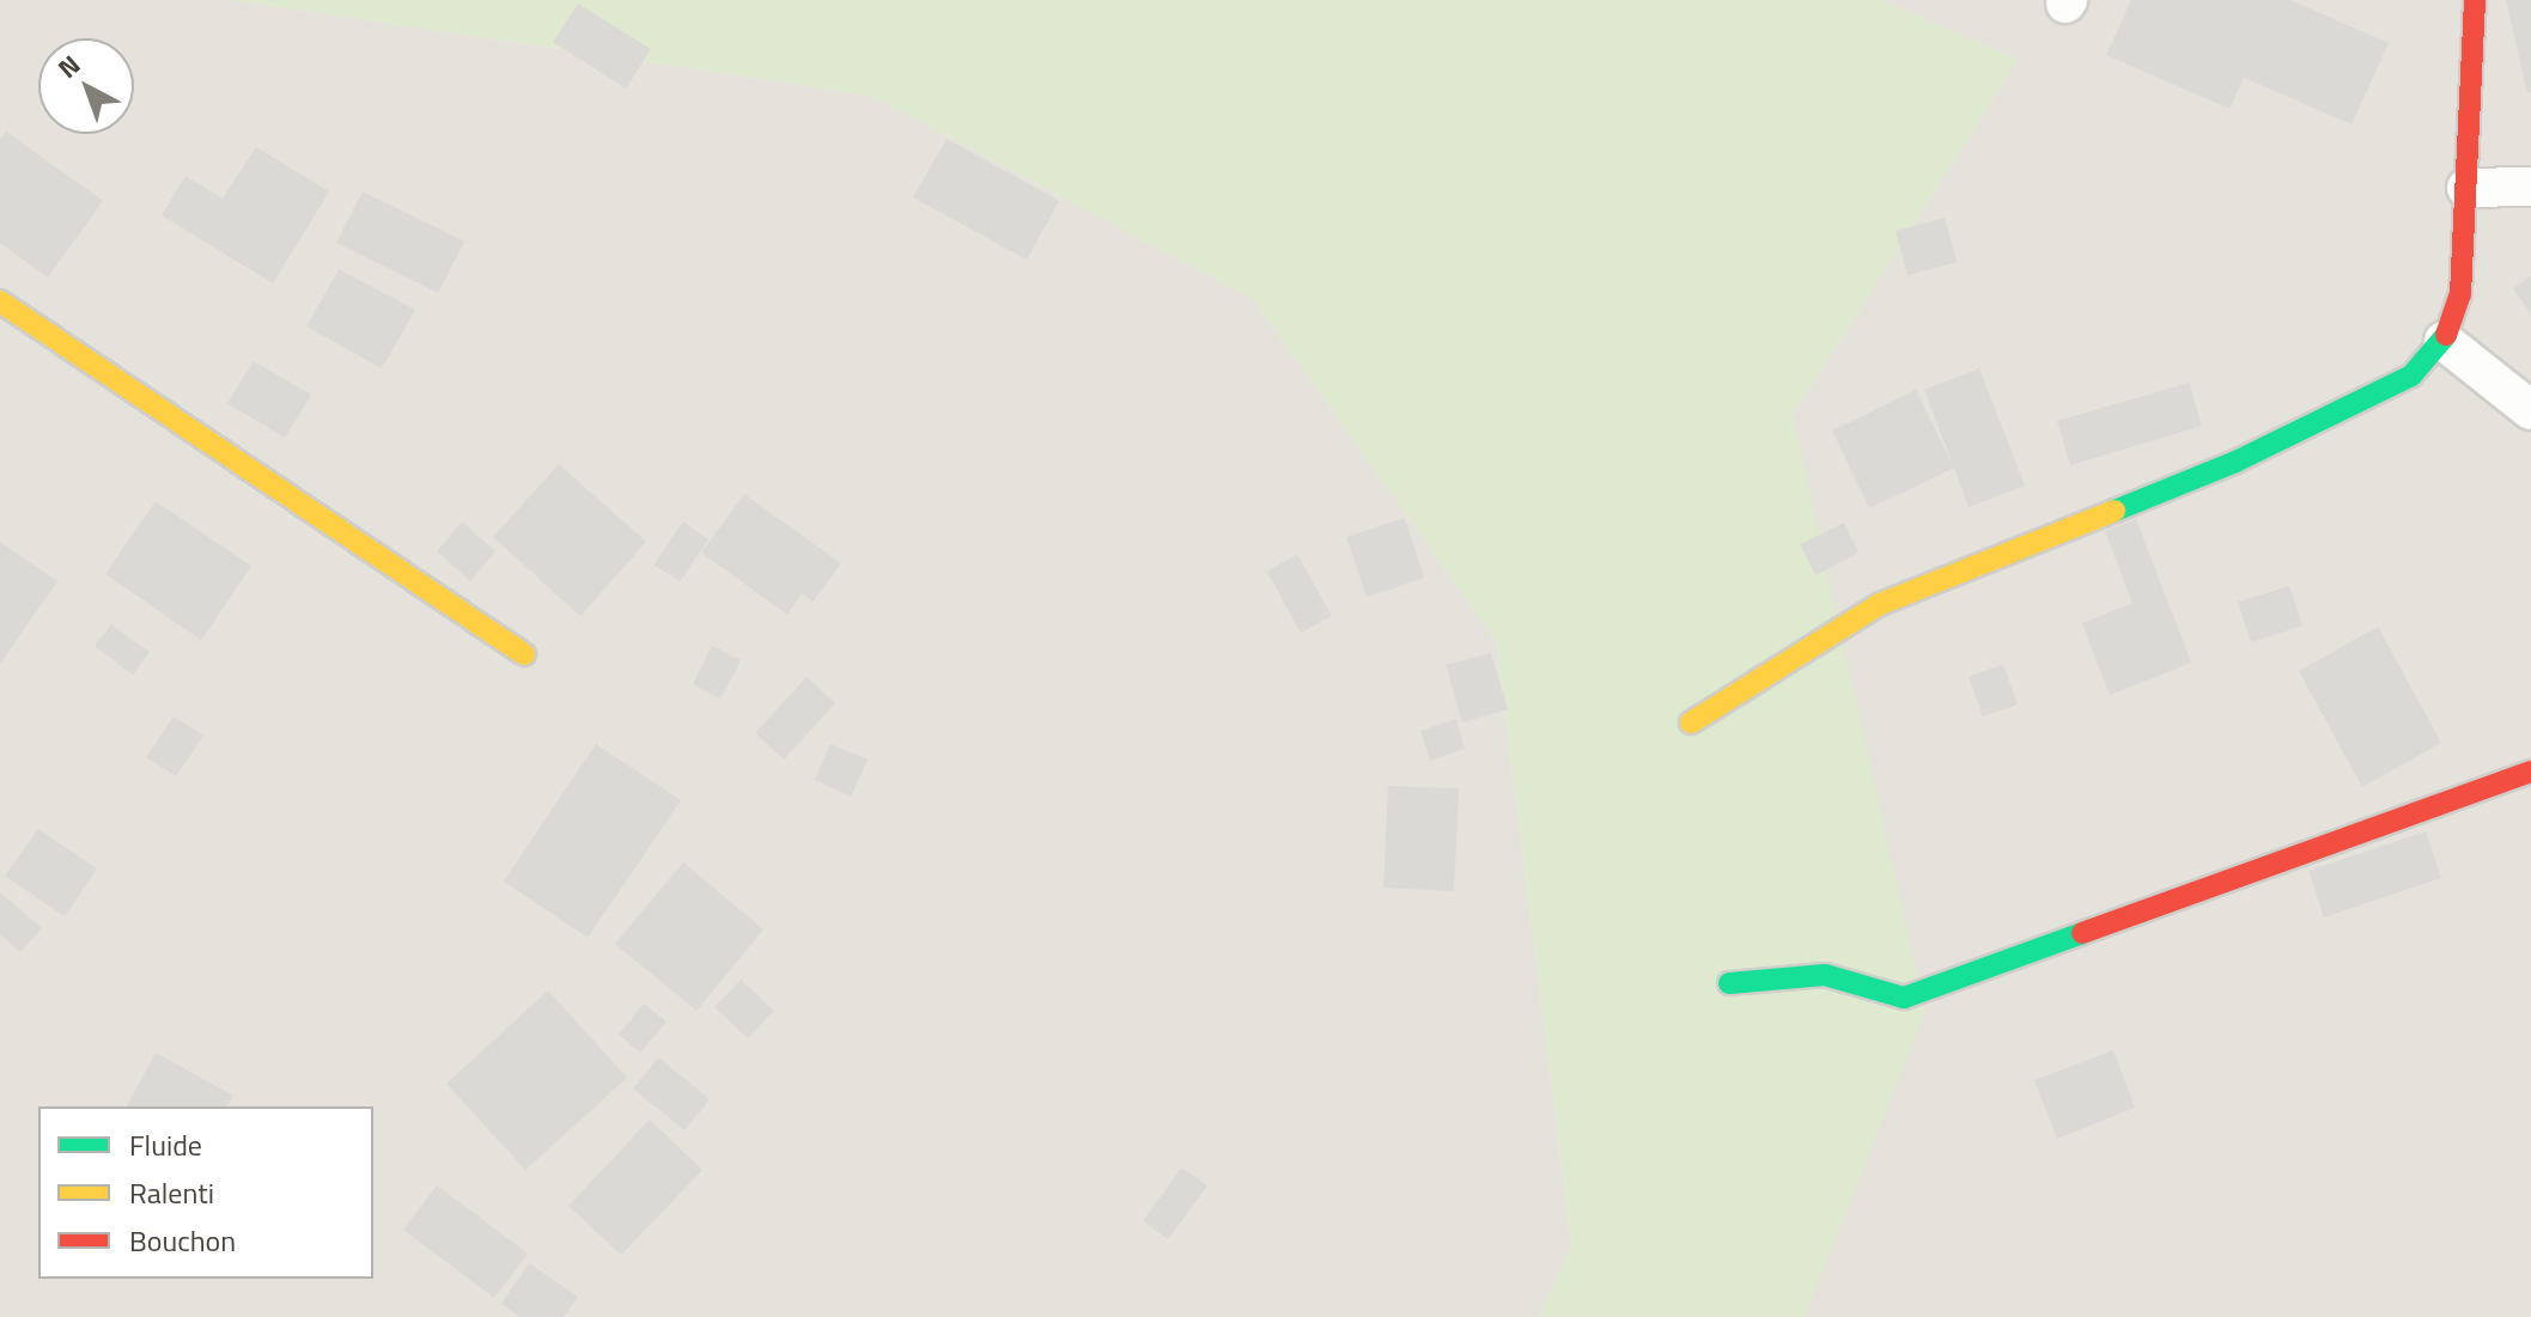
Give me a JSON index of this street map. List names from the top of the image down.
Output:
{
  "legend": ["Fluide", "Ralenti", "Bouchon"],
  "north": "top left"
}
